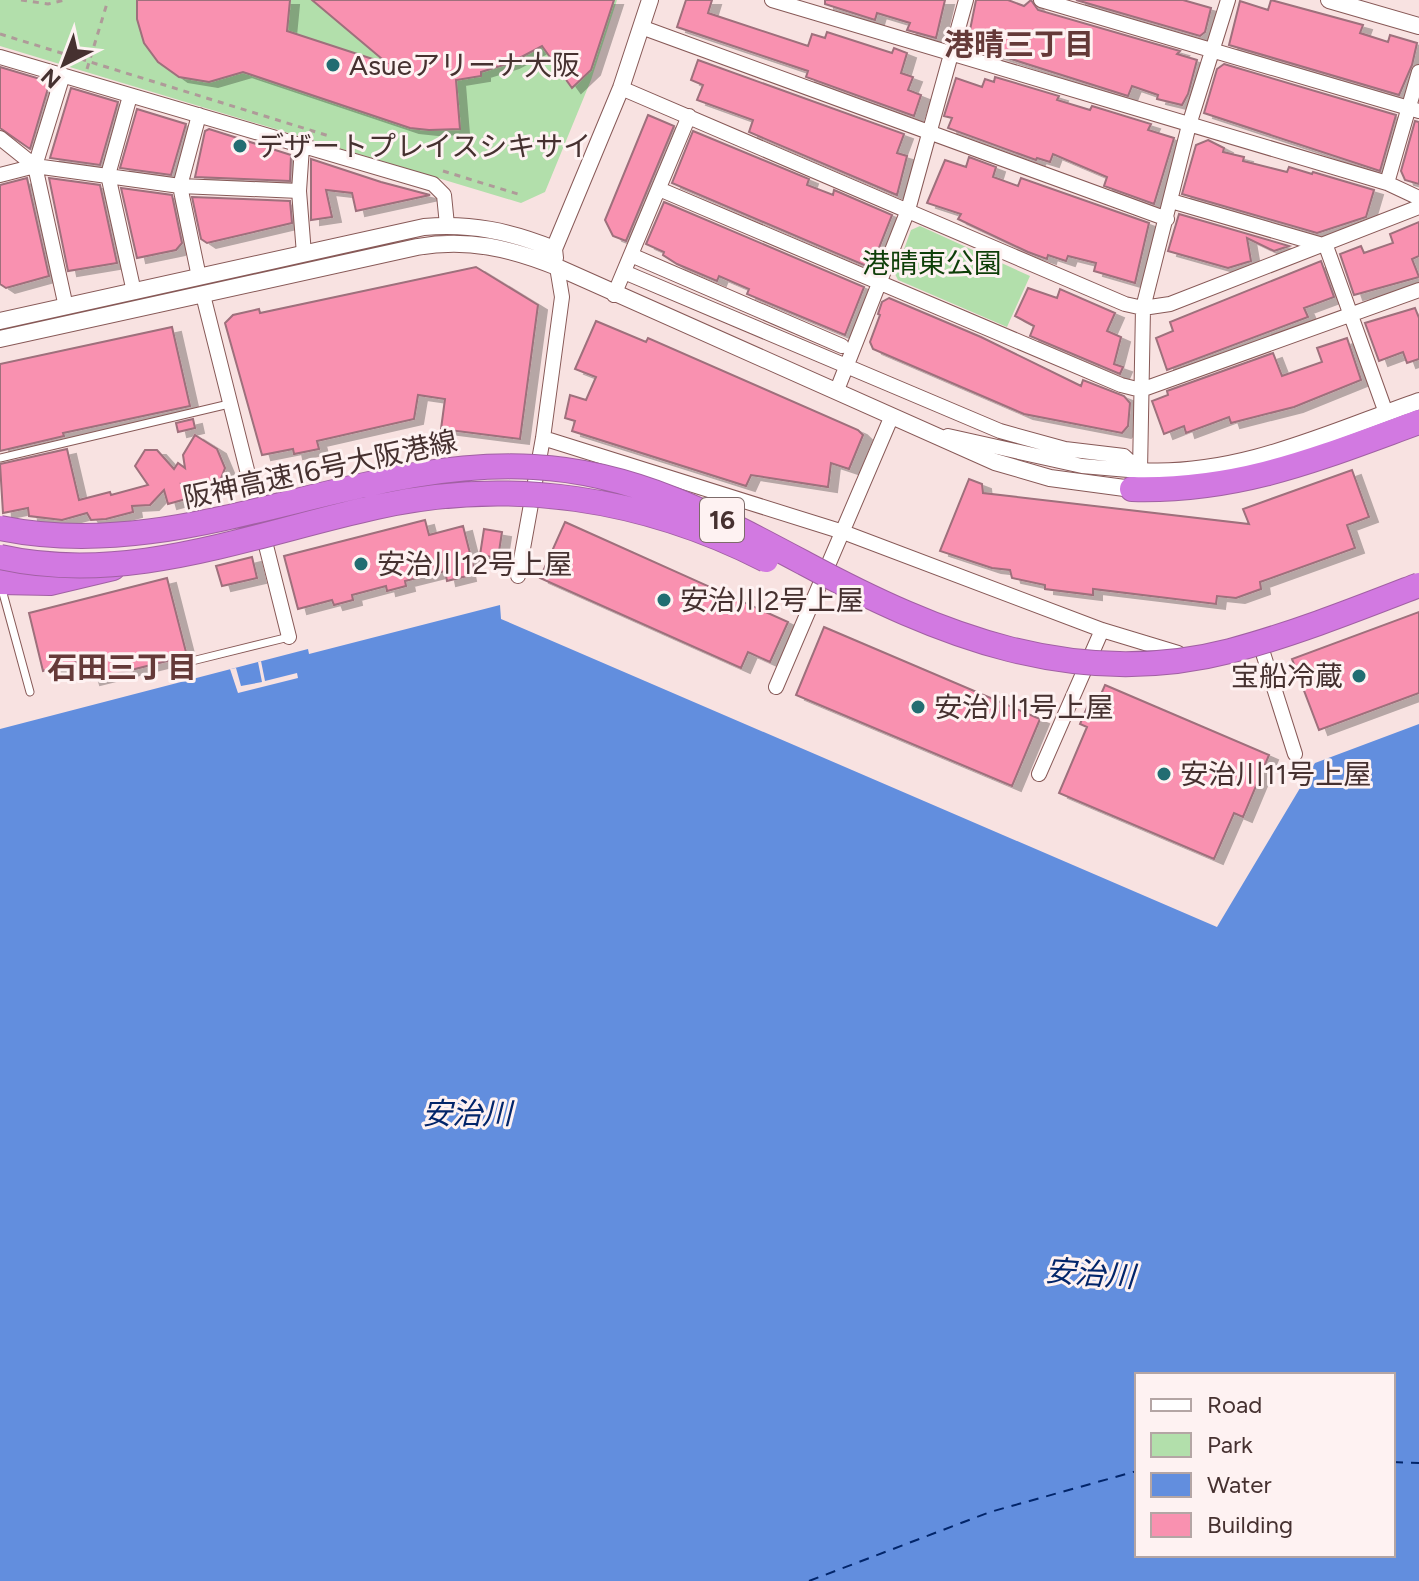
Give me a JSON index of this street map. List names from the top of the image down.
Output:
{
  "streets": {
    "highway": ["阪神高速16号大阪港線", "16"]
  },
  "districts": ["港晴三丁目", "石田三丁目"],
  "water": ["安治川"],
  "parks": ["港晴東公園"],
  "places": [
    "Asueアリーナ大阪",
    "デザートプレイスシキサイ",
    "安治川12号上屋",
    "安治川2号上屋",
    "宝船冷蔵",
    "安治川1号上屋",
    "安治川11号上屋"
  ],
  "legend": [
    "Road",
    "Park",
    "Water",
    "Building"
  ],
  "north": "bottom left"
}
